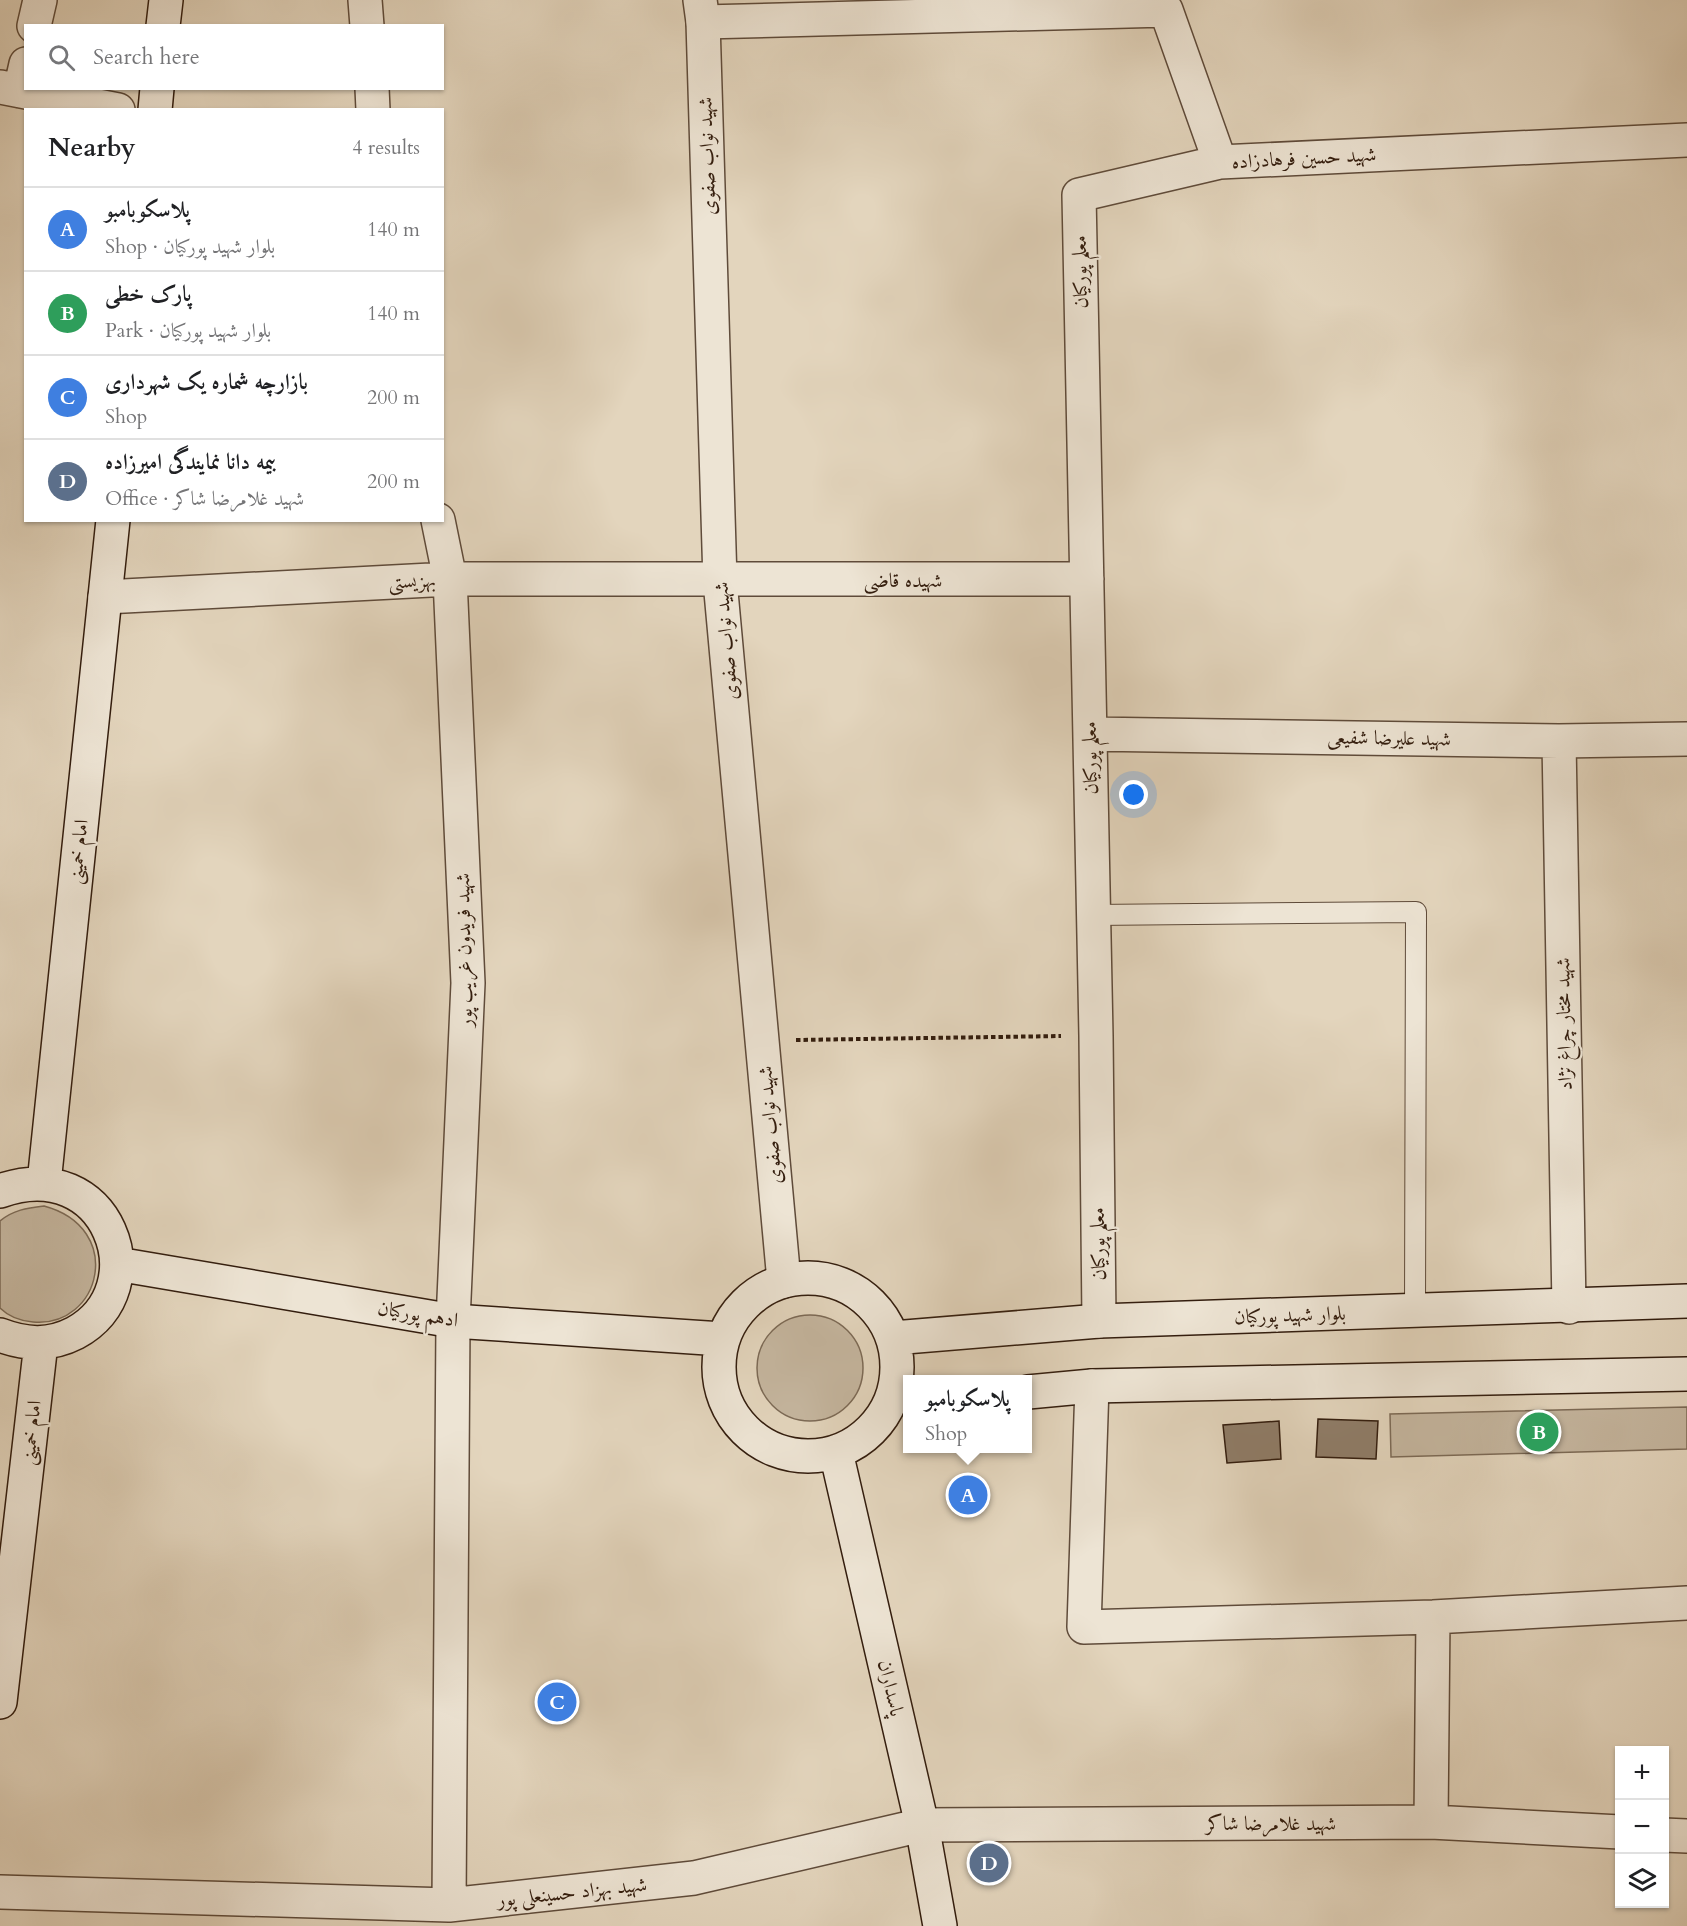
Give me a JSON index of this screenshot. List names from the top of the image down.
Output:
{
  "streets": {
    "street": [
      "شهید نواب صفوی",
      "شهید حسین فرهادزاده",
      "معلم پورکیان",
      "شهیده قاضی",
      "بهزیستی",
      "شهید علیرضا شفیعی",
      "امام خمینی",
      "شهید فریدون غریب پور",
      "شهید مختار چراغ نژاد",
      "ادهم پورکیان",
      "بلوار شهید پورکیان",
      "پاسداران",
      "شهید غلامرضا شاکر",
      "شهید بهزاد حسینعلی پور"
    ]
  },
  "crossings": [
    ["شهید نواب صفوی", "شهید حسین فرهادزاده"],
    ["شهید نواب صفوی", "شهیده قاضی"],
    ["شهید نواب صفوی", "بهزیستی"],
    ["شهید نواب صفوی", "ادهم پورکیان"],
    ["شهید نواب صفوی", "بلوار شهید پورکیان"],
    ["شهید نواب صفوی", "پاسداران"],
    ["شهید حسین فرهادزاده", "معلم پورکیان"],
    ["معلم پورکیان", "شهیده قاضی"],
    ["معلم پورکیان", "شهید علیرضا شفیعی"],
    ["معلم پورکیان", "بلوار شهید پورکیان"],
    ["شهیده قاضی", "بهزیستی"],
    ["بهزیستی", "امام خمینی"],
    ["بهزیستی", "شهید فریدون غریب پور"],
    ["شهید علیرضا شفیعی", "شهید مختار چراغ نژاد"],
    ["شهید فریدون غریب پور", "ادهم پورکیان"],
    ["شهید فریدون غریب پور", "شهید بهزاد حسینعلی پور"],
    ["شهید مختار چراغ نژاد", "بلوار شهید پورکیان"],
    ["ادهم پورکیان", "بلوار شهید پورکیان"],
    ["ادهم پورکیان", "پاسداران"],
    ["بلوار شهید پورکیان", "پاسداران"],
    ["پاسداران", "شهید غلامرضا شاکر"],
    ["پاسداران", "شهید بهزاد حسینعلی پور"],
    ["شهید غلامرضا شاکر", "شهید بهزاد حسینعلی پور"]
  ],
  "page": {
    "search": "Search here",
    "heading": ["Nearby", "4 results"],
    "list": [
      {
        "mark": "A",
        "name": "پلاسکوبامبو",
        "note": "Shop · بلوار شهید پورکیان",
        "value": "140 m"
      },
      {
        "mark": "B",
        "name": "پارک خطی",
        "note": "Park · بلوار شهید پورکیان",
        "value": "140 m"
      },
      {
        "mark": "C",
        "name": "بازارچه شماره یک شهرداری",
        "note": "Shop",
        "value": "200 m"
      },
      {
        "mark": "D",
        "name": "بیمه دانا نمایندگی امیرزاده",
        "note": "Office · شهید غلامرضا شاکر",
        "value": "200 m"
      }
    ],
    "popup": ["پلاسکوبامبو", "Shop"],
    "pins": [
      "B",
      "A",
      "C",
      "D"
    ],
    "map_buttons": ["+", "−"]
  }
}
